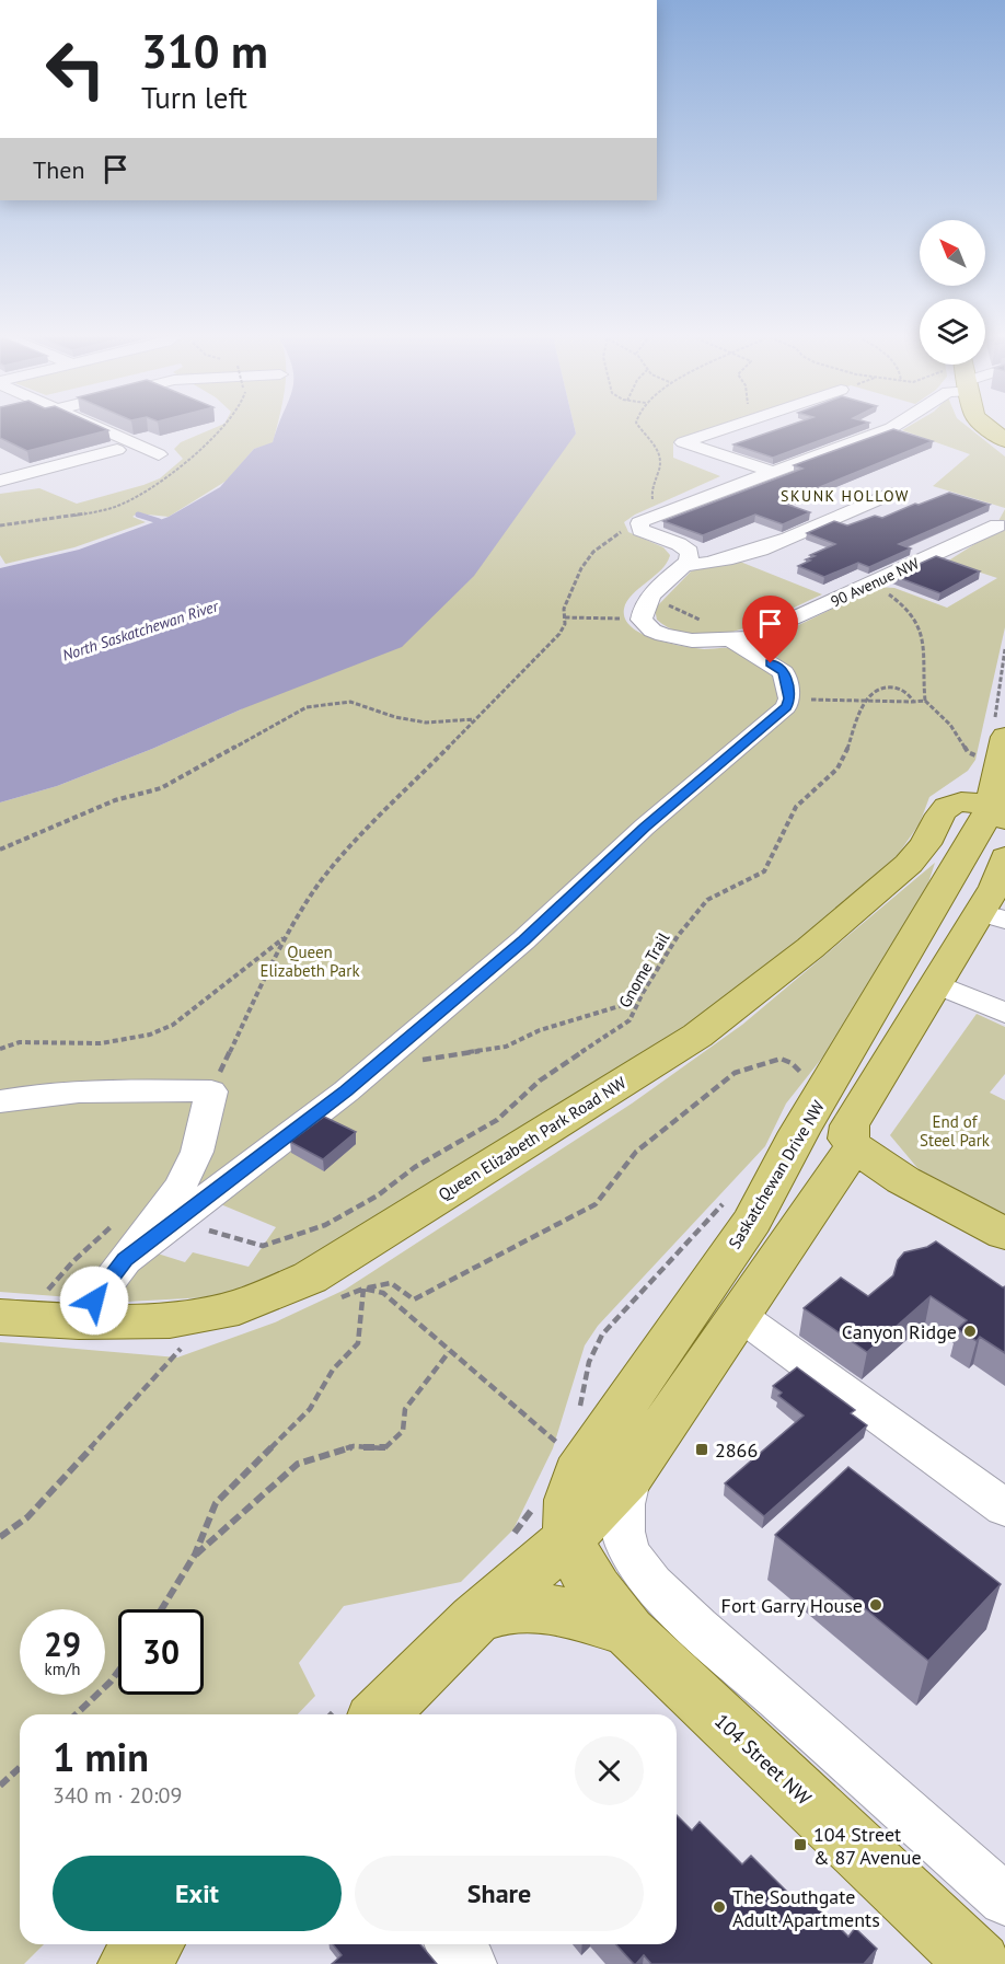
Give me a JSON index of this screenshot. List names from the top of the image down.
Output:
{
  "streets": {
    "main road": ["Queen Elizabeth Park Road NW", "Saskatchewan Drive NW", "104 Street NW"],
    "street": ["90 Avenue NW"],
    "path": ["Gnome Trail"]
  },
  "crossings": [
    ["Queen Elizabeth Park Road NW", "Saskatchewan Drive NW"],
    ["Saskatchewan Drive NW", "104 Street NW"]
  ],
  "districts": ["SKUNK HOLLOW"],
  "water": ["North Saskatchewan River"],
  "parks": ["Queen Elizabeth Park", "End of Steel Park"],
  "places": {
    "other": ["Canyon Ridge", "Fort Garry House", "The Southgate Adult Apartments"],
    "transit": ["2866", "104 Street & 87 Avenue"]
  },
  "north": "top left",
  "page": {
    "turn": ["310 m", "Turn left"],
    "then": "Then",
    "speed": "29 km/h",
    "limit": "30",
    "heading": ["1 min", "340 m · 20:09"],
    "buttons": ["Exit", "Share"]
  }
}
